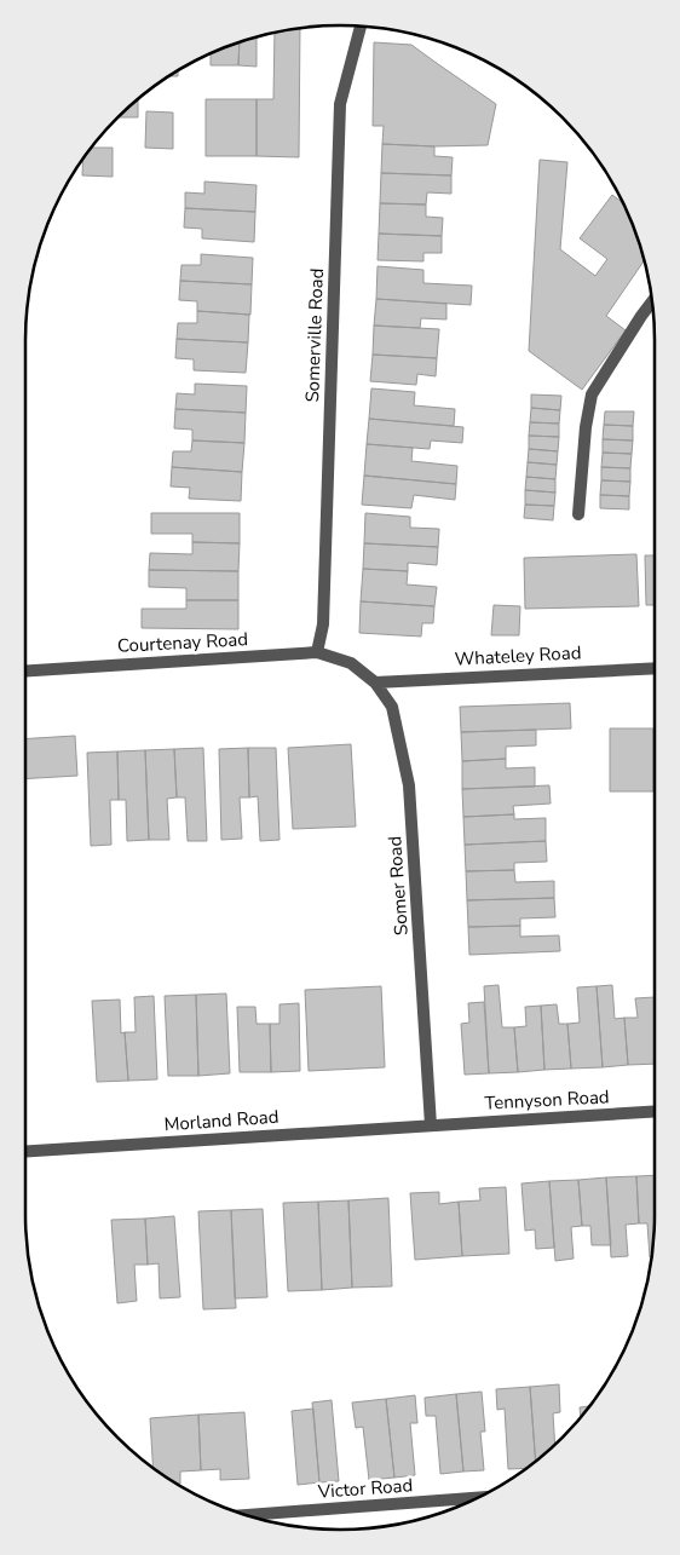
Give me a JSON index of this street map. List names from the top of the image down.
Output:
{
  "streets": {
    "street": [
      "Somerville Road",
      "Courtenay Road",
      "Whateley Road",
      "Somer Road",
      "Tennyson Road",
      "Morland Road",
      "Victor Road"
    ]
  },
  "crossings": [
    ["Somerville Road", "Courtenay Road"],
    ["Courtenay Road", "Somer Road"],
    ["Whateley Road", "Somer Road"],
    ["Somer Road", "Tennyson Road"],
    ["Somer Road", "Morland Road"],
    ["Tennyson Road", "Morland Road"]
  ]
}
